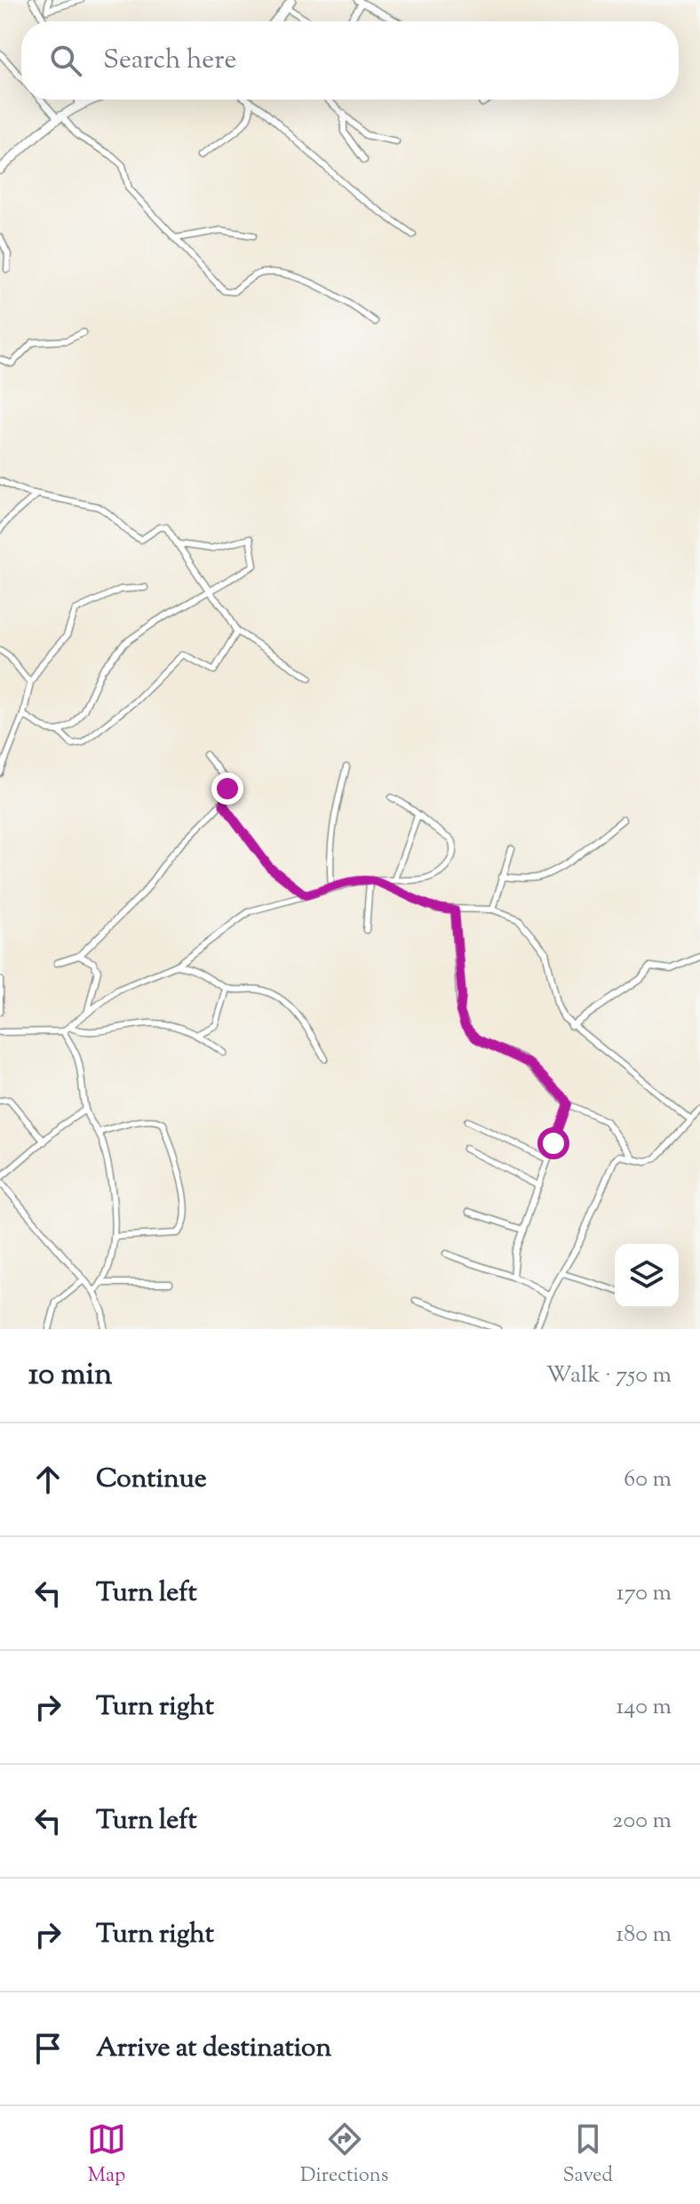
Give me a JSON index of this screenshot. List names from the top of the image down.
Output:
{
  "page": {
    "search": "Search here",
    "heading": ["10 min", "Walk · 750 m"],
    "list": [
      ["Continue", "60 m"],
      ["Turn left", "170 m"],
      ["Turn right", "140 m"],
      ["Turn left", "200 m"],
      ["Turn right", "180 m"],
      "Arrive at destination"
    ],
    "nav": ["Map", "Directions", "Saved"]
  }
}
